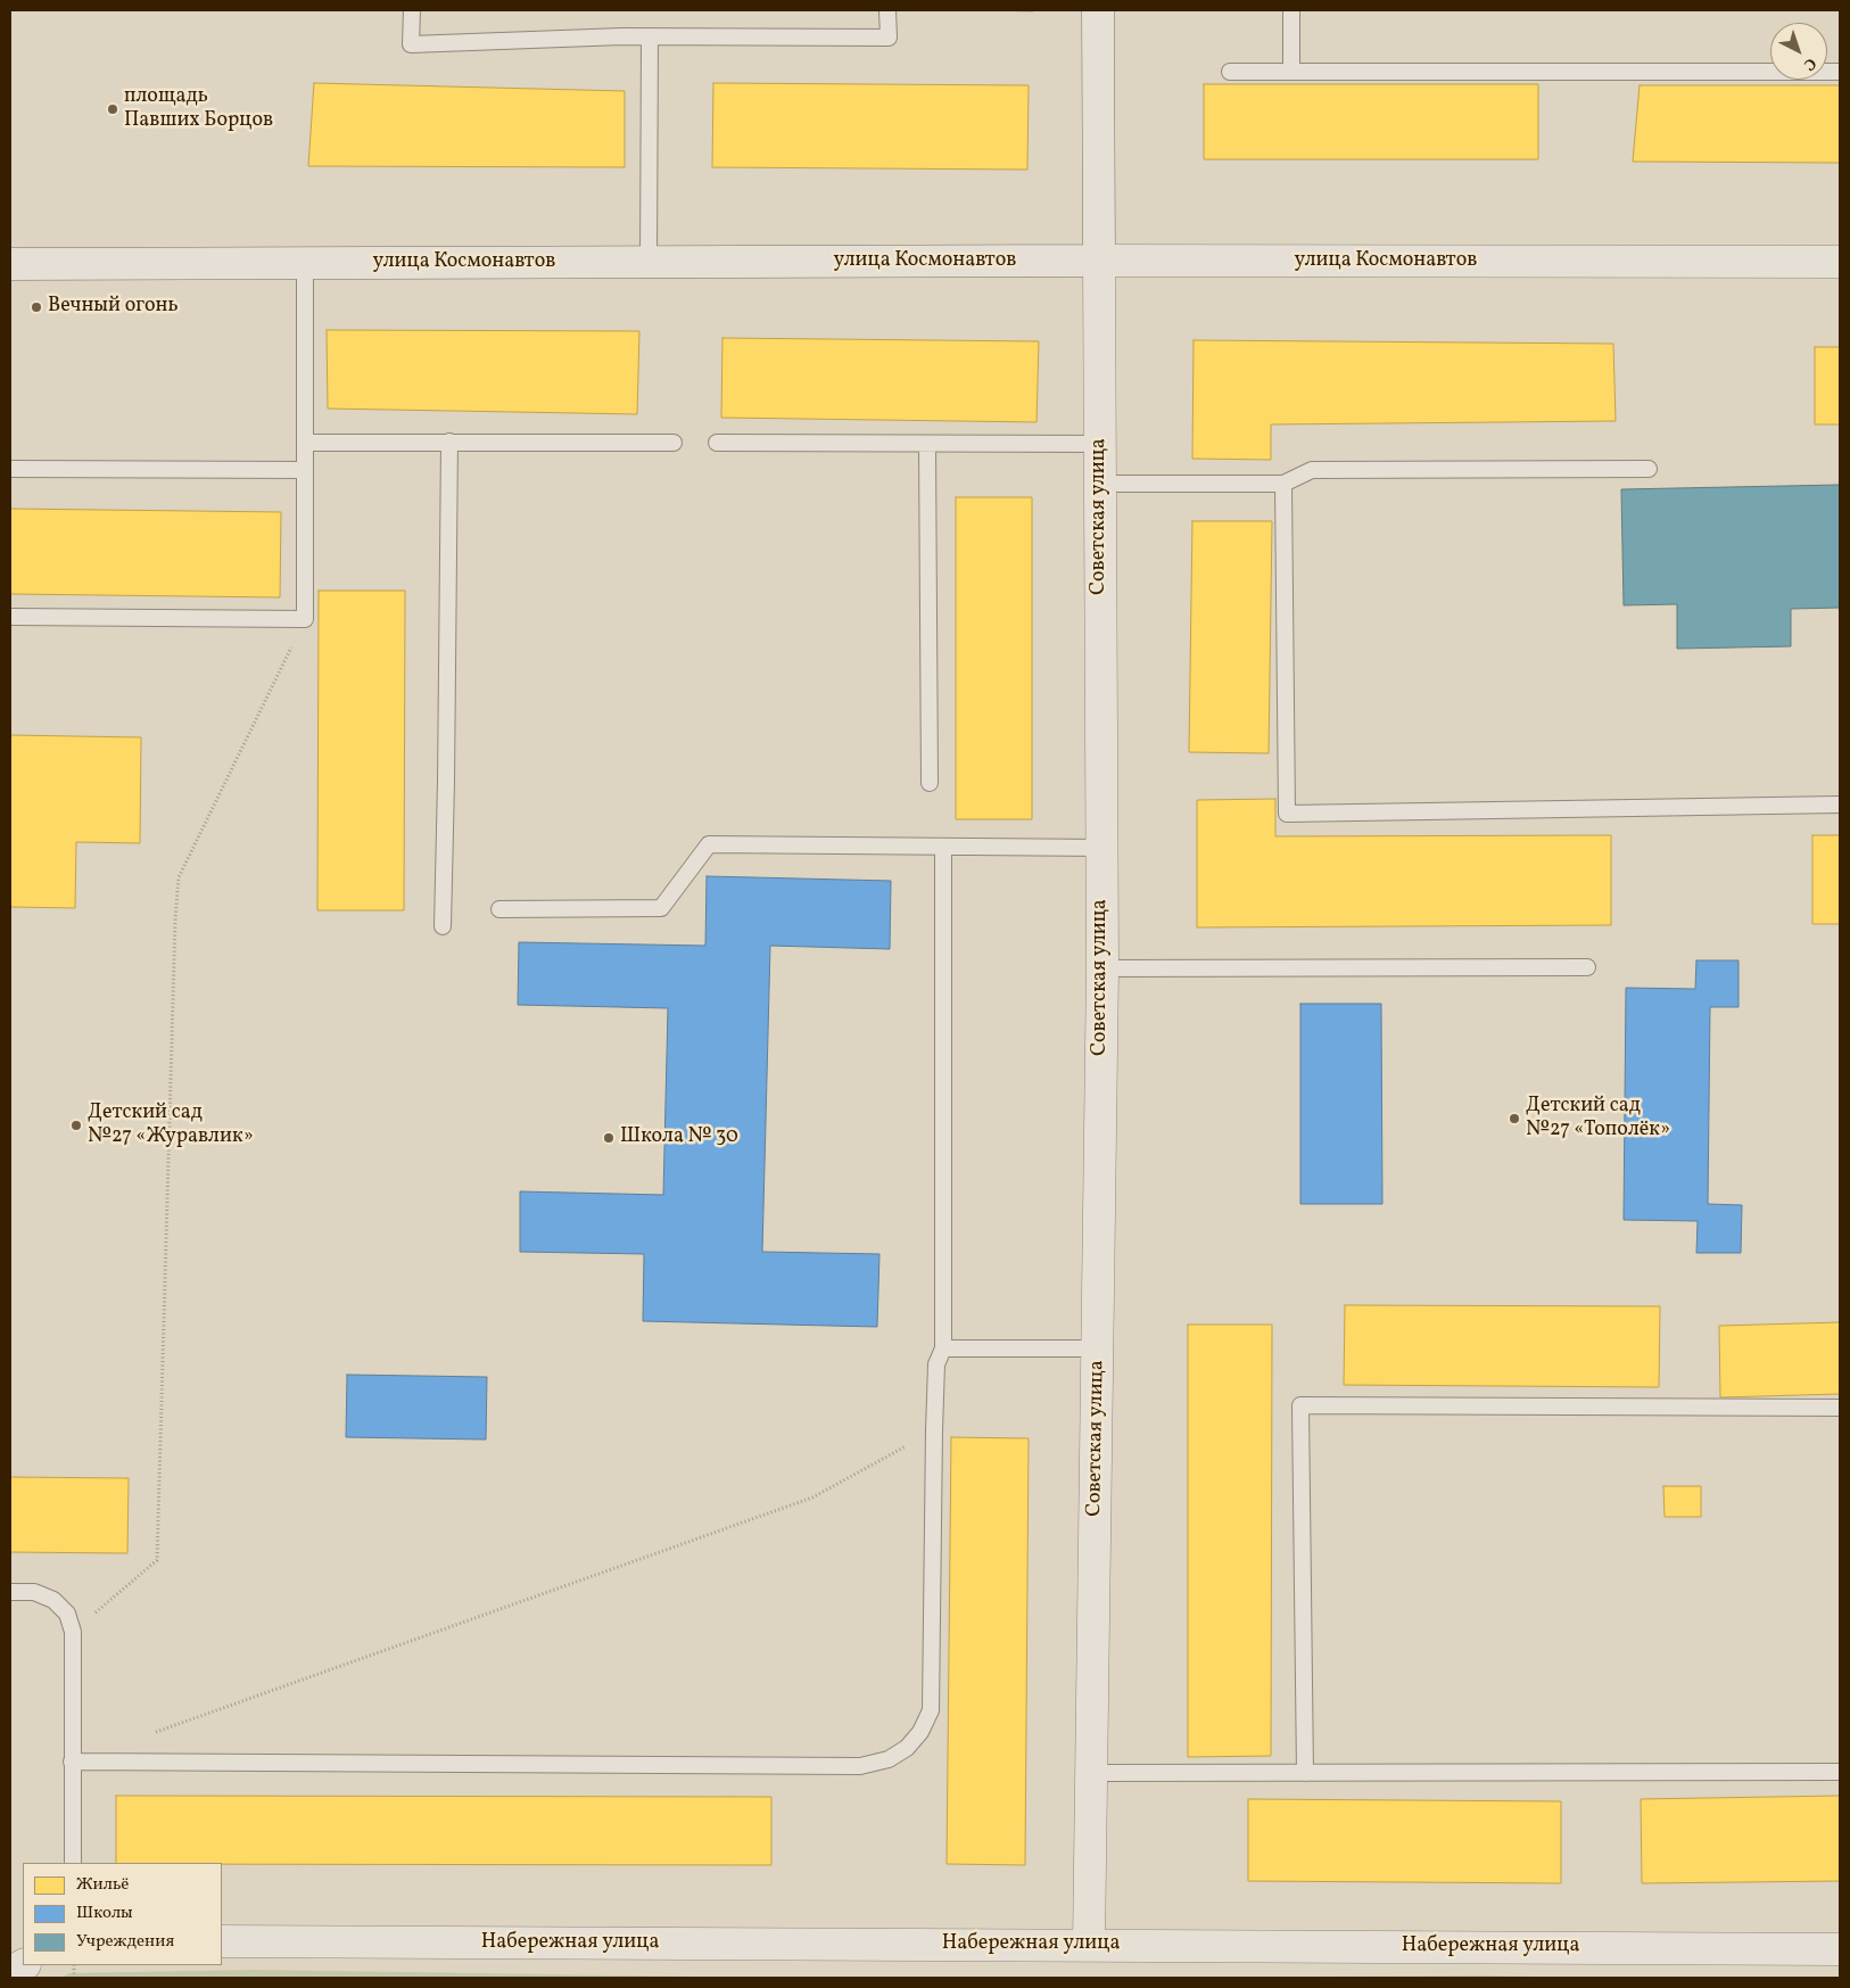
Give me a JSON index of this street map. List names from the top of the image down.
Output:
{
  "streets": {
    "street": ["улица Космонавтов", "Советская улица", "Набережная улица"]
  },
  "crossings": [
    ["улица Космонавтов", "Советская улица"],
    ["Советская улица", "Набережная улица"]
  ],
  "places": [
    "площадь Павших Борцов",
    "Вечный огонь",
    "Детский сад №27 «Тополёк»",
    "Детский сад №27 «Журавлик»",
    "Школа № 30"
  ],
  "legend": ["Жильё", "Школы", "Учреждения"],
  "north": "bottom right"
}
